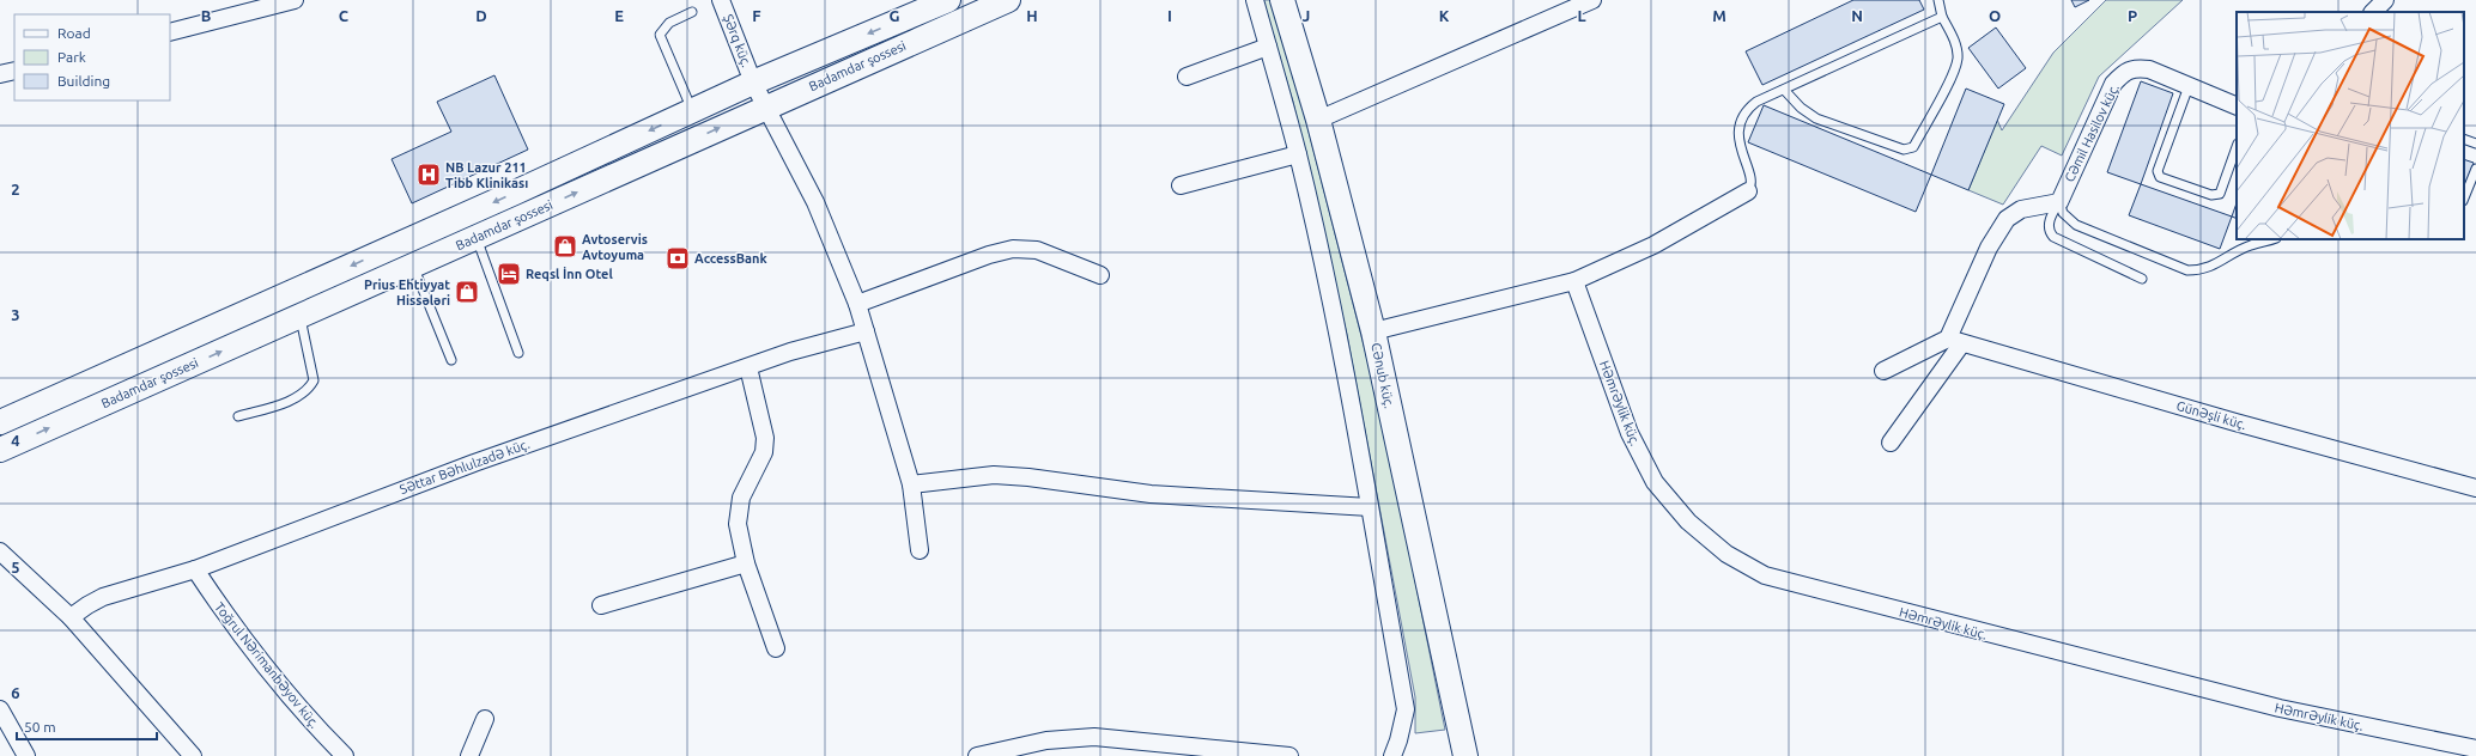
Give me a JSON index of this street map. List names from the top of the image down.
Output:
{
  "streets": {
    "main road": ["Badamdar şossesi", "Cənub küç."],
    "street": [
      "Şərq küç.",
      "Cəmil Hasilov küç.",
      "Həmrəylik küç.",
      "Günəşli küç.",
      "Səttar Bəhlulzadə küç.",
      "Toğrul Nərimanbəyov küç."
    ]
  },
  "crossings": [
    ["Şərq küç.", "Badamdar şossesi"],
    ["Şərq küç.", "Səttar Bəhlulzadə küç."],
    ["Səttar Bəhlulzadə küç.", "Toğrul Nərimanbəyov küç."]
  ],
  "places": {
    "hospital": ["NB Lazur 211 Tibb Klinikası"],
    "shop": ["Avtoservis Avtoyuma", "Prius Ehtiyyat Hissәlәri"],
    "bank": ["AccessBank"],
    "hotel": ["Reqsl İnn Otel"]
  },
  "legend": ["Road", "Park", "Building"],
  "scale_bar": "50 m",
  "grid": {
    "columns": [
      "B",
      "C",
      "D",
      "E",
      "F",
      "G",
      "H",
      "I",
      "J",
      "K",
      "L",
      "M",
      "N",
      "O",
      "P"
    ],
    "rows": [
      "2",
      "3",
      "4",
      "5",
      "6"
    ]
  }
}
